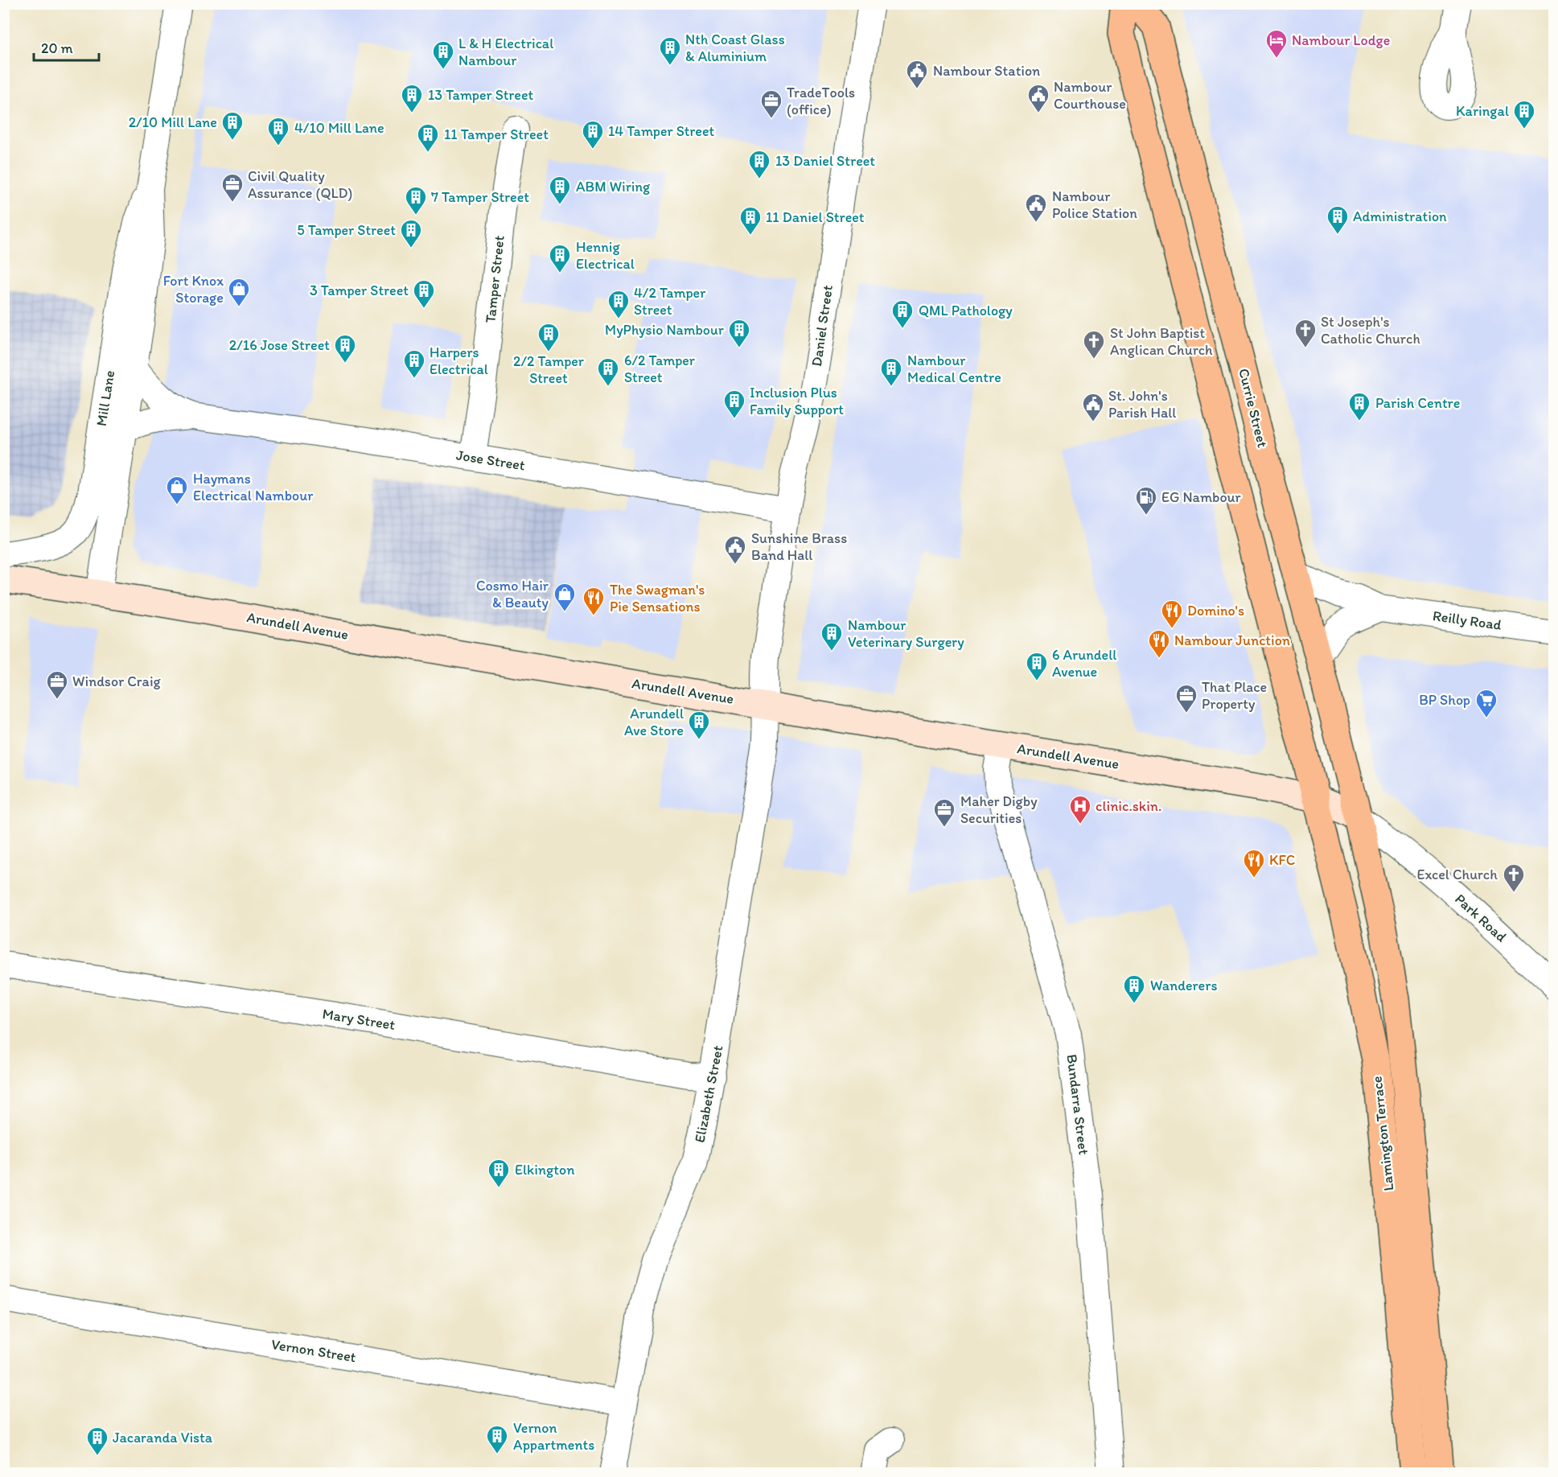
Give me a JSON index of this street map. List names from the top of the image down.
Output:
{
  "streets": {
    "main road": ["Currie Street", "Arundell Avenue", "Lamington Terrace"],
    "street": [
      "Tamper Street",
      "Daniel Street",
      "Mill Lane",
      "Jose Street",
      "Reilly Road",
      "Park Road",
      "Mary Street",
      "Elizabeth Street",
      "Bundarra Street",
      "Vernon Street"
    ]
  },
  "crossings": [
    ["Tamper Street", "Jose Street"],
    ["Daniel Street", "Jose Street"],
    ["Daniel Street", "Arundell Avenue"],
    ["Daniel Street", "Elizabeth Street"],
    ["Mill Lane", "Jose Street"],
    ["Mill Lane", "Arundell Avenue"],
    ["Currie Street", "Reilly Road"],
    ["Currie Street", "Arundell Avenue"],
    ["Currie Street", "Park Road"],
    ["Currie Street", "Lamington Terrace"],
    ["Arundell Avenue", "Park Road"],
    ["Arundell Avenue", "Elizabeth Street"],
    ["Arundell Avenue", "Bundarra Street"],
    ["Arundell Avenue", "Lamington Terrace"],
    ["Park Road", "Lamington Terrace"],
    ["Mary Street", "Elizabeth Street"],
    ["Elizabeth Street", "Vernon Street"]
  ],
  "places": {
    "hotel": ["Nambour Lodge"],
    "building": [
      "Nth Coast Glass & Aluminium",
      "L & H Electrical Nambour",
      "13 Tamper Street",
      "Karingal",
      "2/10 Mill Lane",
      "4/10 Mill Lane",
      "14 Tamper Street",
      "11 Tamper Street",
      "13 Daniel Street",
      "ABM Wiring",
      "7 Tamper Street",
      "Administration",
      "11 Daniel Street",
      "5 Tamper Street",
      "Hennig Electrical",
      "3 Tamper Street",
      "4/2 Tamper Street",
      "QML Pathology",
      "MyPhysio Nambour",
      "2/2 Tamper Street",
      "2/16 Jose Street",
      "Harpers Electrical",
      "6/2 Tamper Street",
      "Nambour Medical Centre",
      "Inclusion Plus Family Support",
      "Parish Centre",
      "Nambour Veterinary Surgery",
      "6 Arundell Avenue",
      "Arundell Ave Store",
      "Wanderers",
      "Elkington",
      "Vernon Appartments",
      "Jacaranda Vista"
    ],
    "public building": [
      "Nambour Station",
      "Nambour Courthouse",
      "Nambour Police Station",
      "St. John's Parish Hall",
      "Sunshine Brass Band Hall"
    ],
    "office": [
      "TradeTools (office)",
      "Civil Quality Assurance (QLD)",
      "Windsor Craig",
      "That Place Property",
      "Maher Digby Securities"
    ],
    "shop": ["Fort Knox Storage", "Haymans Electrical Nambour", "Cosmo Hair & Beauty"],
    "church": ["St Joseph's Catholic Church", "St John Baptist Anglican Church", "Excel Church"],
    "fuel station": ["EG Nambour"],
    "restaurant": [
      "The Swagman's Pie Sensations",
      "Domino's",
      "Nambour Junction",
      "KFC"
    ],
    "supermarket": ["BP Shop"],
    "hospital": ["clinic.skin."]
  },
  "scale_bar": "20 m"
}
